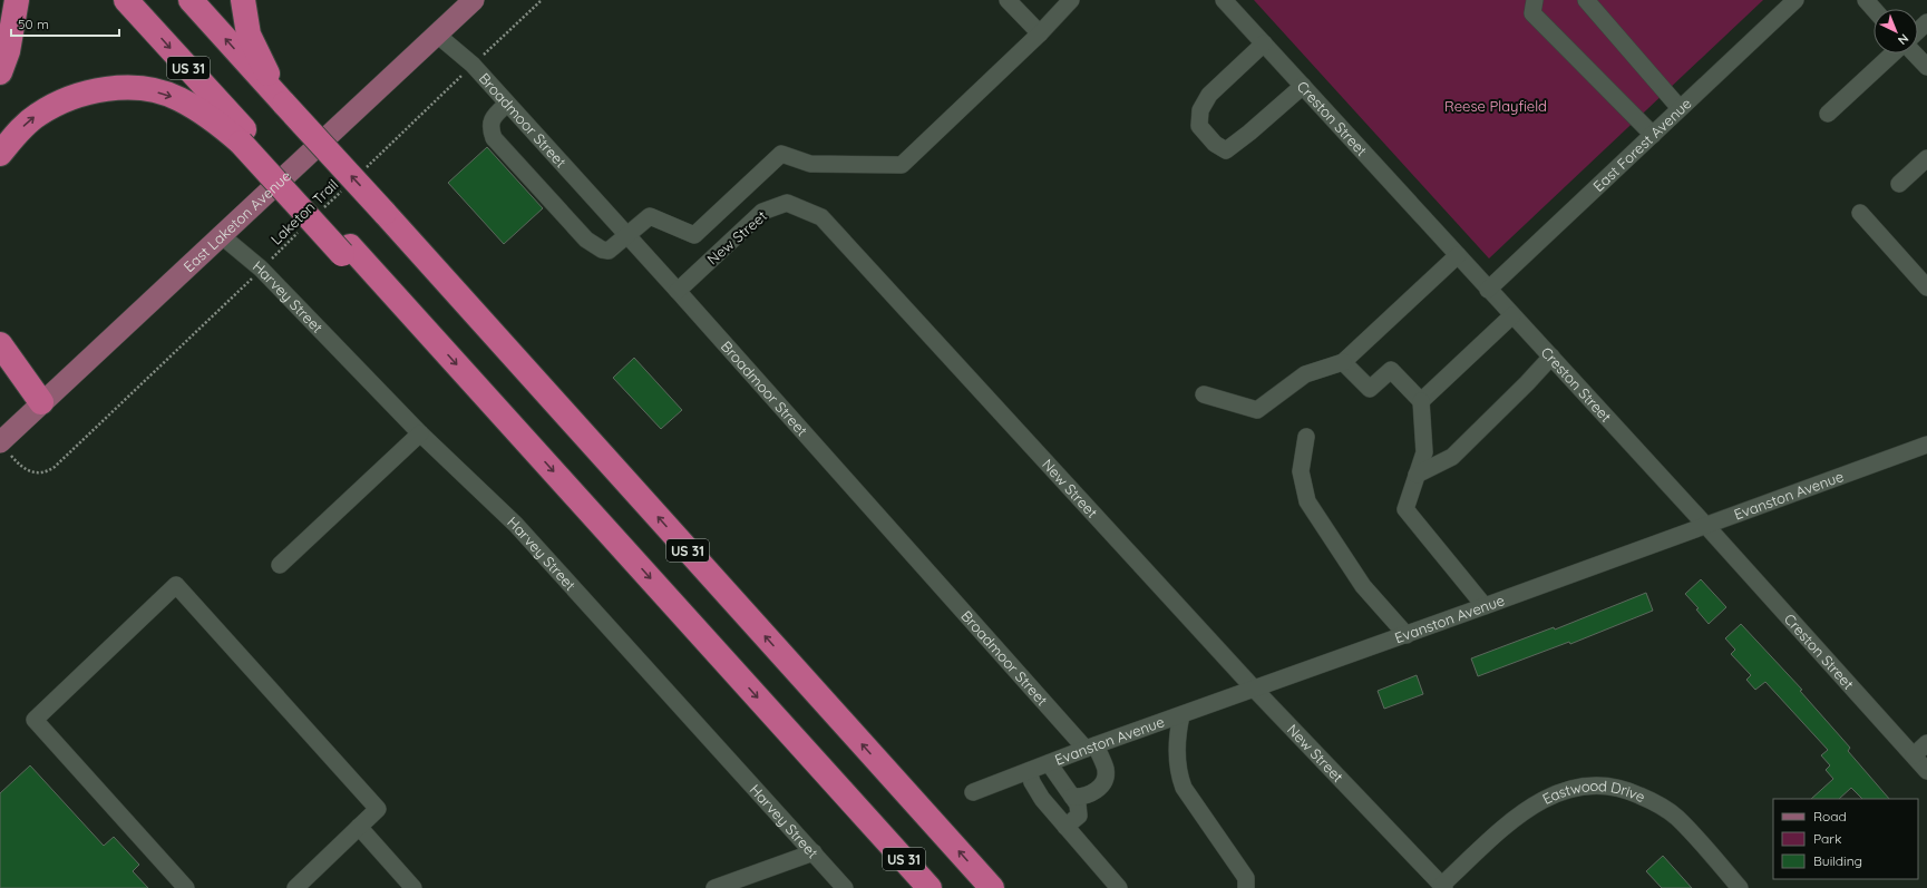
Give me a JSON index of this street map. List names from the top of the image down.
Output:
{
  "streets": {
    "highway": ["US 31"],
    "main road": ["East Laketon Avenue"],
    "street": [
      "Creston Street",
      "Broadmoor Street",
      "East Forest Avenue",
      "New Street",
      "Harvey Street",
      "Evanston Avenue",
      "Eastwood Drive"
    ],
    "path": ["Laketon Trail"]
  },
  "crossings": [
    ["Creston Street", "East Forest Avenue"],
    ["Creston Street", "Evanston Avenue"],
    ["Broadmoor Street", "East Laketon Avenue"],
    ["Broadmoor Street", "New Street"],
    ["Broadmoor Street", "Evanston Avenue"],
    ["Laketon Trail", "East Laketon Avenue"],
    ["Laketon Trail", "Harvey Street"],
    ["East Laketon Avenue", "Harvey Street"],
    ["New Street", "Evanston Avenue"],
    ["New Street", "Eastwood Drive"]
  ],
  "parks": ["Reese Playfield"],
  "legend": ["Road", "Park", "Building"],
  "scale_bar": "50 m",
  "north": "bottom right"
}
